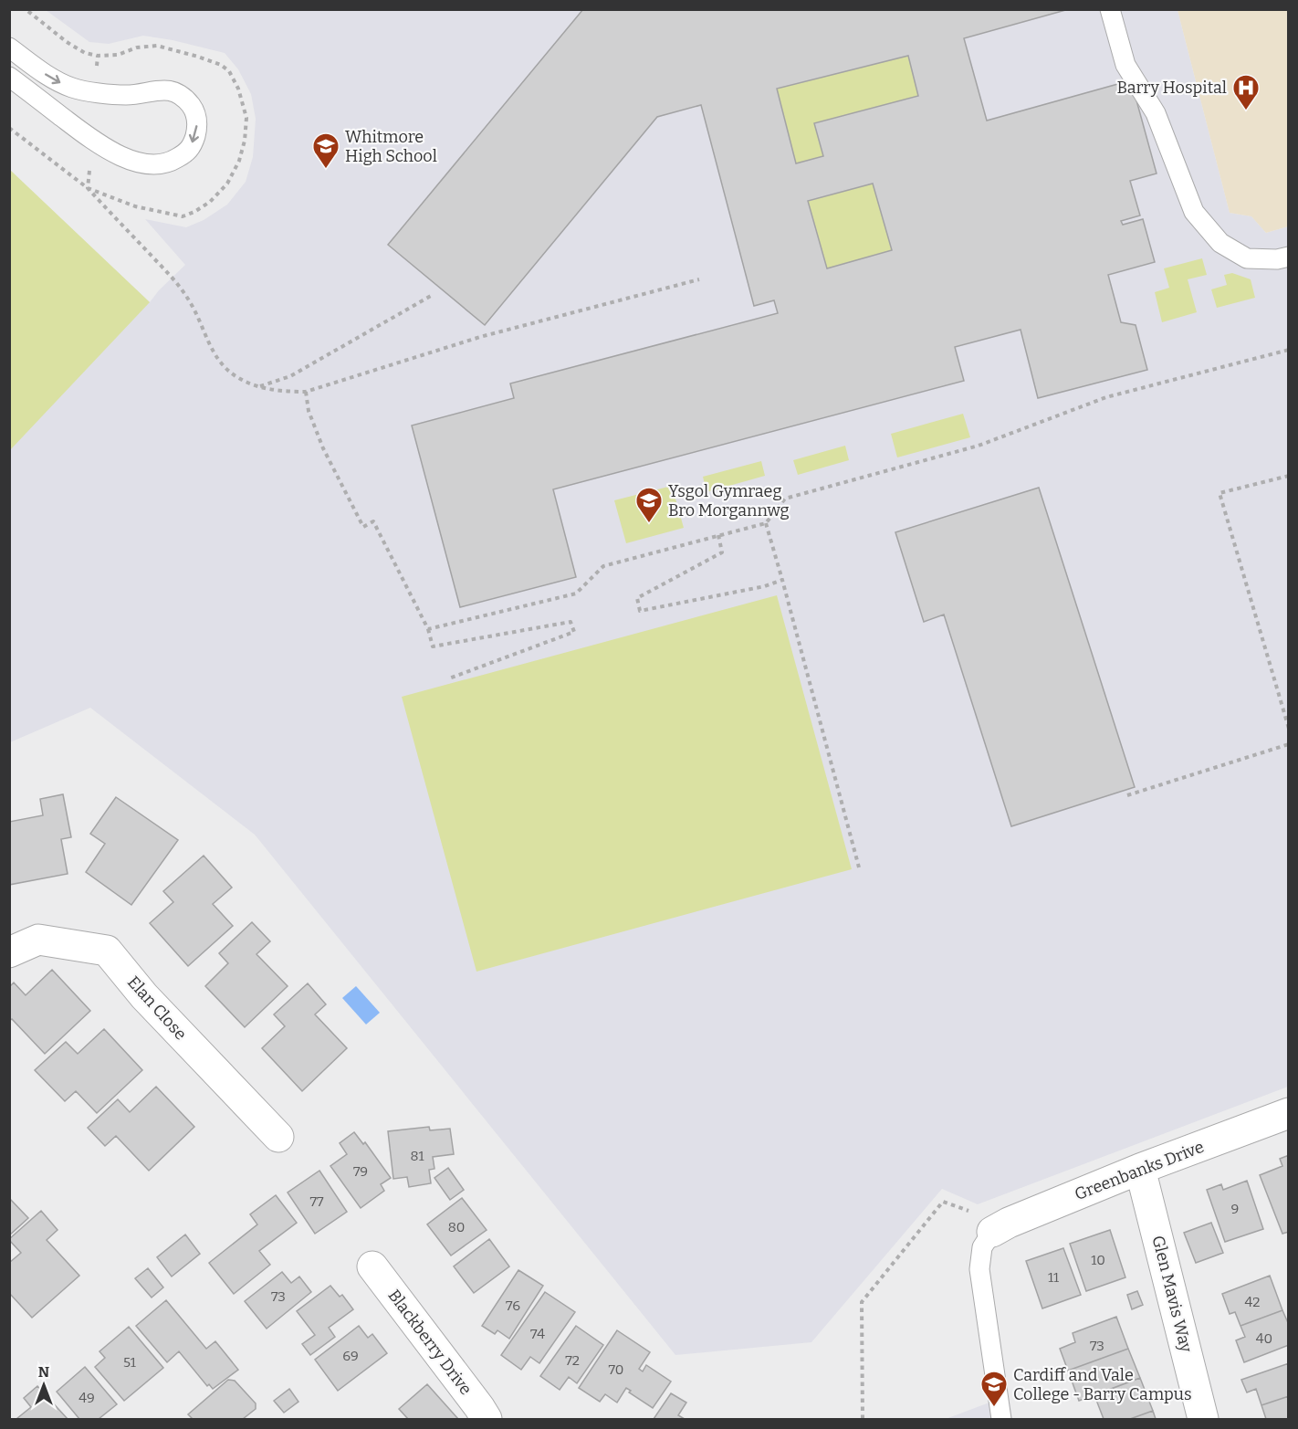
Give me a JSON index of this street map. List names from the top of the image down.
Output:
{
  "streets": {
    "street": [
      "Elan Close",
      "Greenbanks Drive",
      "Glen Mavis Way",
      "Blackberry Drive"
    ]
  },
  "crossings": [
    ["Greenbanks Drive", "Glen Mavis Way"]
  ],
  "places": {
    "hospital": ["Barry Hospital"],
    "school or university": ["Whitmore High School", "Ysgol Gymraeg Bro Morgannwg", "Cardiff and Vale College - Barry Campus"]
  },
  "house_numbers": [
    "81",
    "79",
    "77",
    "9",
    "80",
    "10",
    "11",
    "73",
    "42",
    "76",
    "74",
    "40",
    "73",
    "69",
    "72",
    "51",
    "70",
    "49"
  ],
  "north": "top"
}
